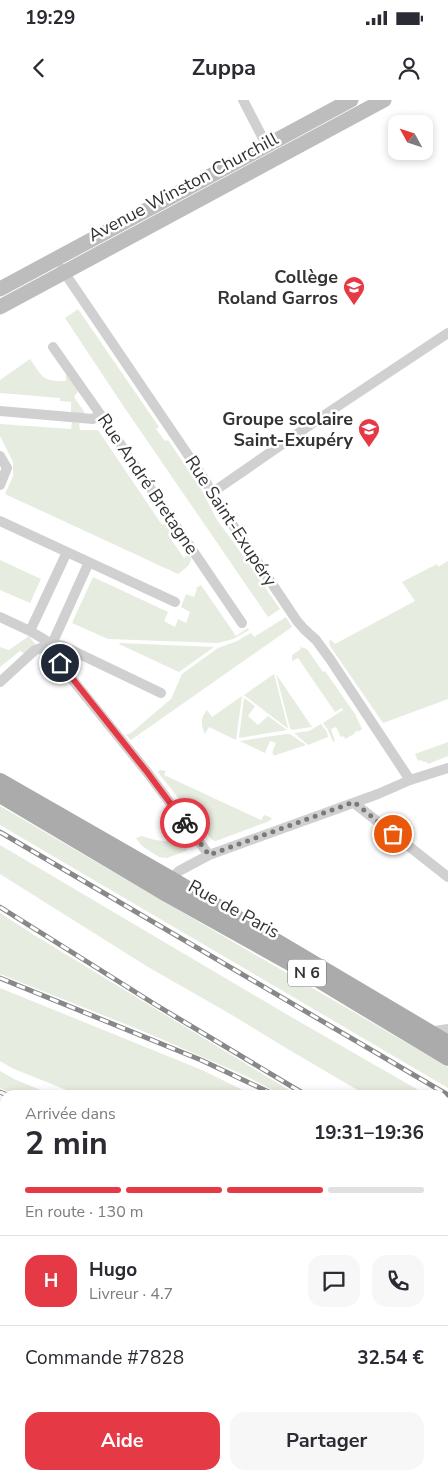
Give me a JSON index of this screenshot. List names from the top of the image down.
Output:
{
  "streets": {
    "main road": ["Avenue Winston Churchill", "Rue de Paris", "N 6"],
    "street": ["Rue André Bretagne", "Rue Saint-Exupéry"]
  },
  "crossings": [
    ["Avenue Winston Churchill", "Rue Saint-Exupéry"]
  ],
  "places": {
    "school or university": ["Collège Roland Garros", "Groupe scolaire Saint-Exupéry"]
  },
  "north": "top left",
  "page": {
    "status": "19:29",
    "header": "Zuppa",
    "heading": ["2 min", "Arrivée dans", "19:31–19:36"],
    "panel": [
      "Hugo",
      "Livreur · 4.7",
      "Commande #7828",
      "32.54 €"
    ],
    "bar": "En route · 130 m",
    "round": "H",
    "buttons": ["Aide", "Partager"]
  }
}
